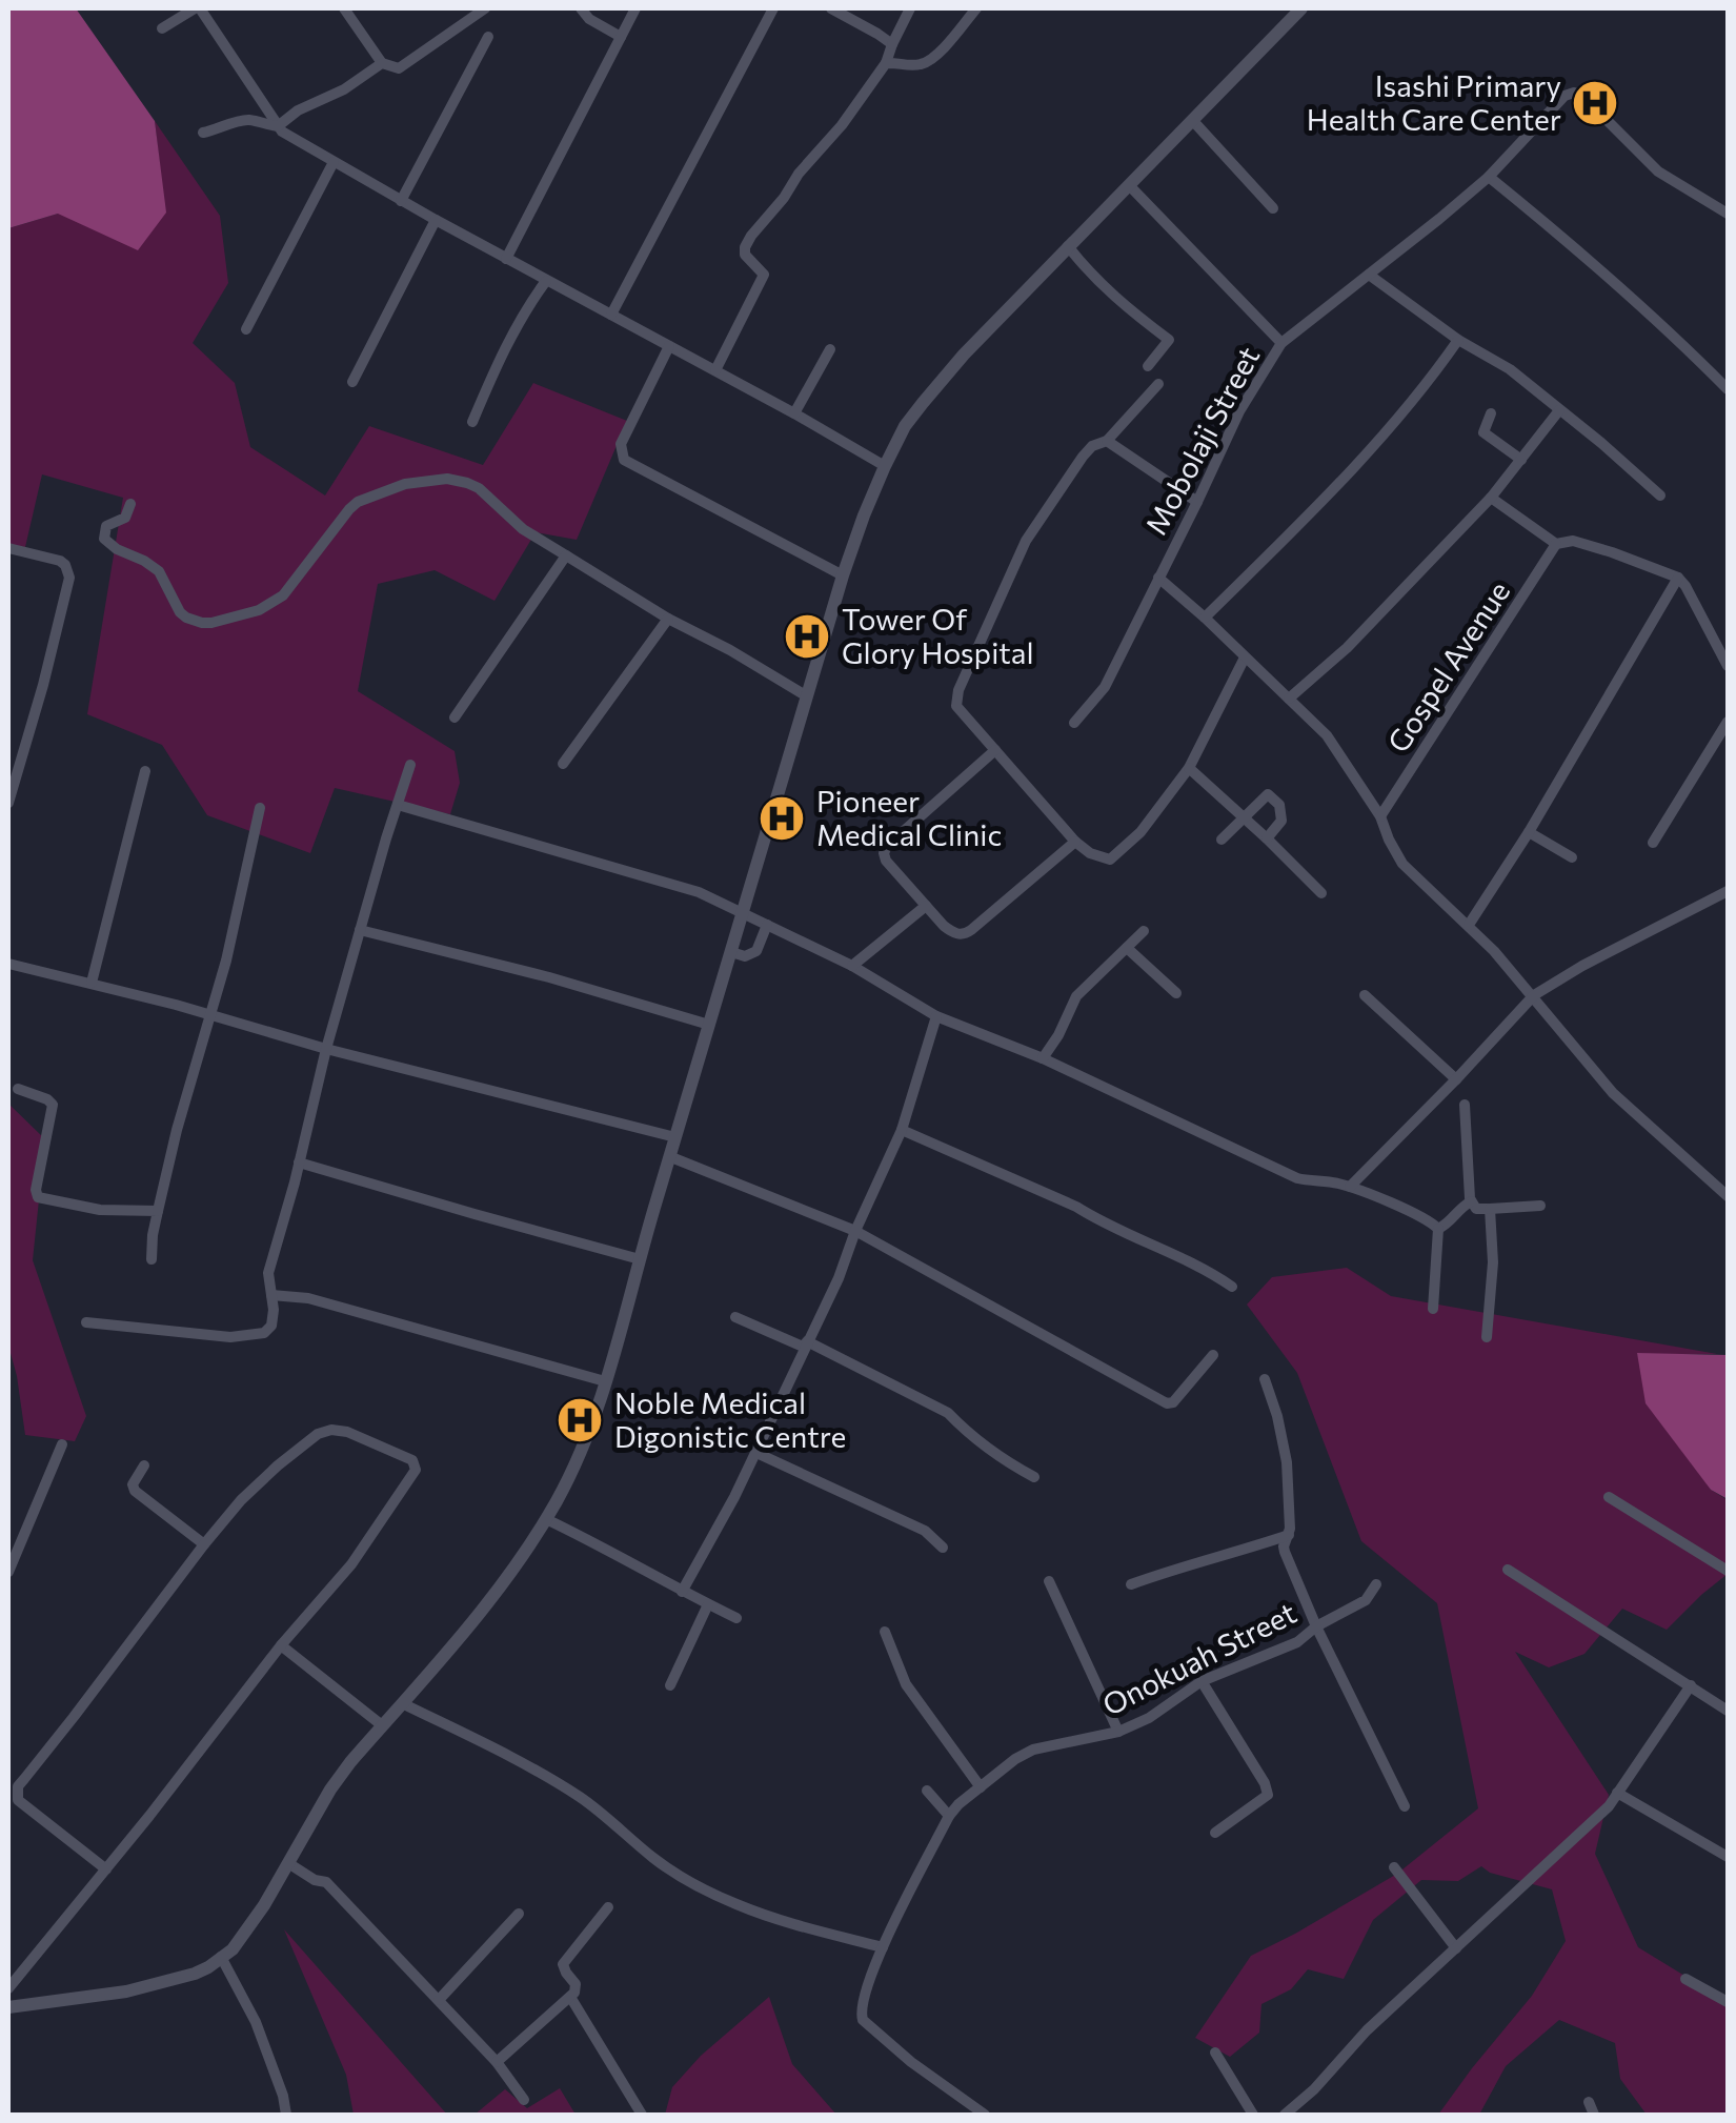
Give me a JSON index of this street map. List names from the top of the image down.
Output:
{
  "streets": {
    "street": ["Mobolaji Street", "Gospel Avenue", "Onokuah Street"]
  },
  "places": {
    "hospital": [
      "Isashi Primary Health Care Center",
      "Tower Of Glory Hospital",
      "Pioneer Medical Clinic",
      "Noble Medical Digonistic Centre"
    ]
  }
}
